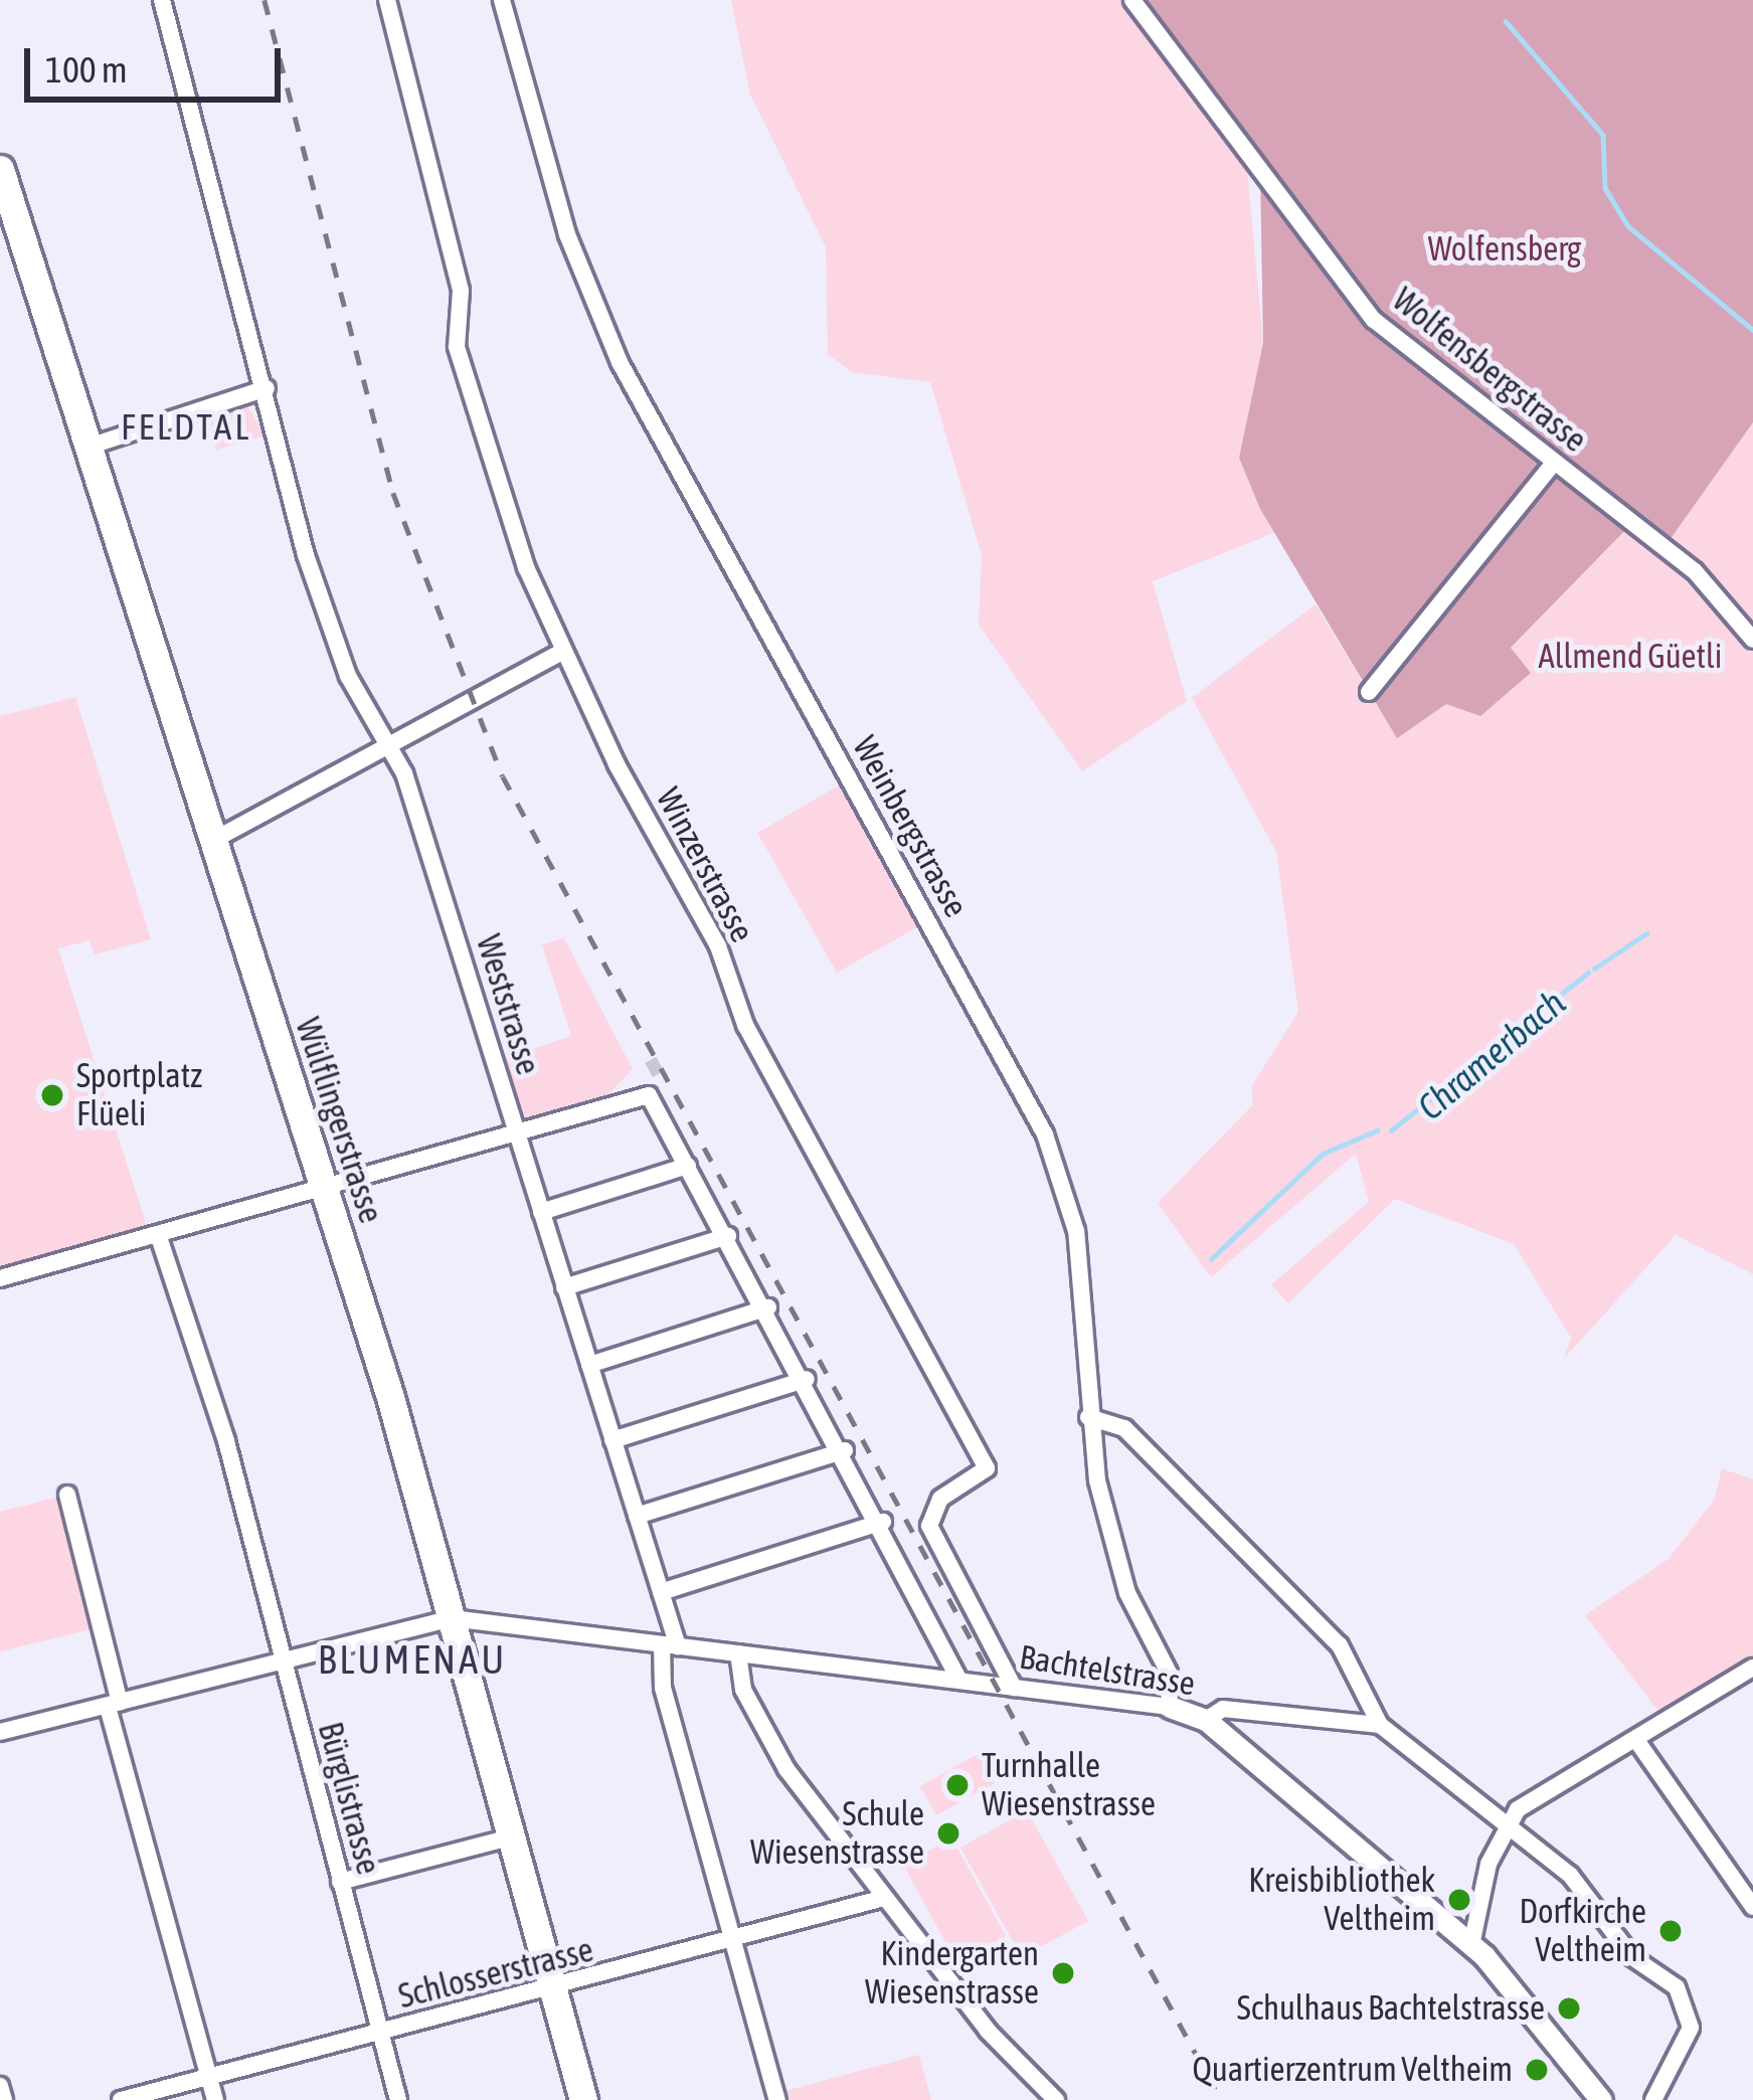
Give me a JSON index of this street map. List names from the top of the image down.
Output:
{
  "streets": {
    "main road": ["Wülflingerstrasse"],
    "street": [
      "Wolfensbergstrasse",
      "Weinbergstrasse",
      "Winzerstrasse",
      "Weststrasse",
      "Bachtelstrasse",
      "Bürglistrasse",
      "Schlosserstrasse"
    ]
  },
  "crossings": [
    ["Weinbergstrasse", "Bachtelstrasse"],
    ["Winzerstrasse", "Bachtelstrasse"],
    ["Weststrasse", "Bachtelstrasse"],
    ["Weststrasse", "Schlosserstrasse"],
    ["Wülflingerstrasse", "Bachtelstrasse"],
    ["Wülflingerstrasse", "Schlosserstrasse"],
    ["Bürglistrasse", "Schlosserstrasse"]
  ],
  "districts": ["FELDTAL", "BLUMENAU"],
  "water": ["Chramerbach"],
  "parks": ["Wolfensberg", "Allmend Güetli"],
  "places": [
    "Sportplatz Flüeli",
    "Turnhalle Wiesenstrasse",
    "Schule Wiesenstrasse",
    "Kreisbibliothek Veltheim",
    "Dorfkirche Veltheim",
    "Kindergarten Wiesenstrasse",
    "Schulhaus Bachtelstrasse",
    "Quartierzentrum Veltheim"
  ],
  "scale_bar": "100 m"
}
